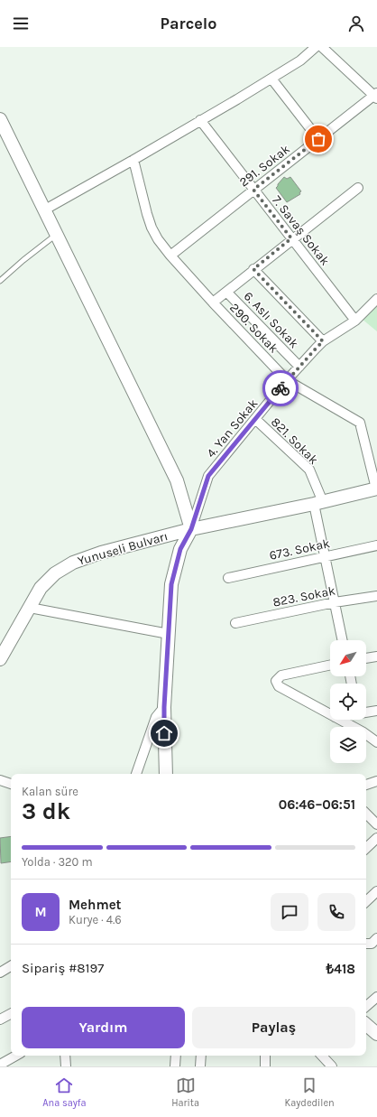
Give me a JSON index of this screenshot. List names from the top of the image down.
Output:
{
  "streets": {
    "main road": ["Yunuseli Bulvarı"],
    "street": [
      "291. Sokak",
      "7. Savaş Sokak",
      "6. Aslı Sokak",
      "290. Sokak",
      "4. Yan Sokak",
      "821. Sokak",
      "673. Sokak",
      "823. Sokak"
    ]
  },
  "crossings": [
    ["291. Sokak", "7. Savaş Sokak"],
    ["291. Sokak", "290. Sokak"],
    ["7. Savaş Sokak", "4. Yan Sokak"],
    ["6. Aslı Sokak", "4. Yan Sokak"],
    ["290. Sokak", "4. Yan Sokak"],
    ["290. Sokak", "Yunuseli Bulvarı"],
    ["4. Yan Sokak", "821. Sokak"],
    ["4. Yan Sokak", "Yunuseli Bulvarı"],
    ["821. Sokak", "Yunuseli Bulvarı"],
    ["821. Sokak", "673. Sokak"],
    ["821. Sokak", "823. Sokak"]
  ],
  "north": "bottom left",
  "page": {
    "header": "Parcelo",
    "heading": ["3 dk", "Kalan süre", "06:46–06:51"],
    "panel": [
      "Mehmet",
      "Kurye · 4.6",
      "Sipariş #8197",
      "₺418"
    ],
    "bar": "Yolda · 320 m",
    "round": "M",
    "buttons": ["Yardım", "Paylaş"],
    "tabs": ["Ana sayfa", "Harita", "Kaydedilen"]
  }
}
